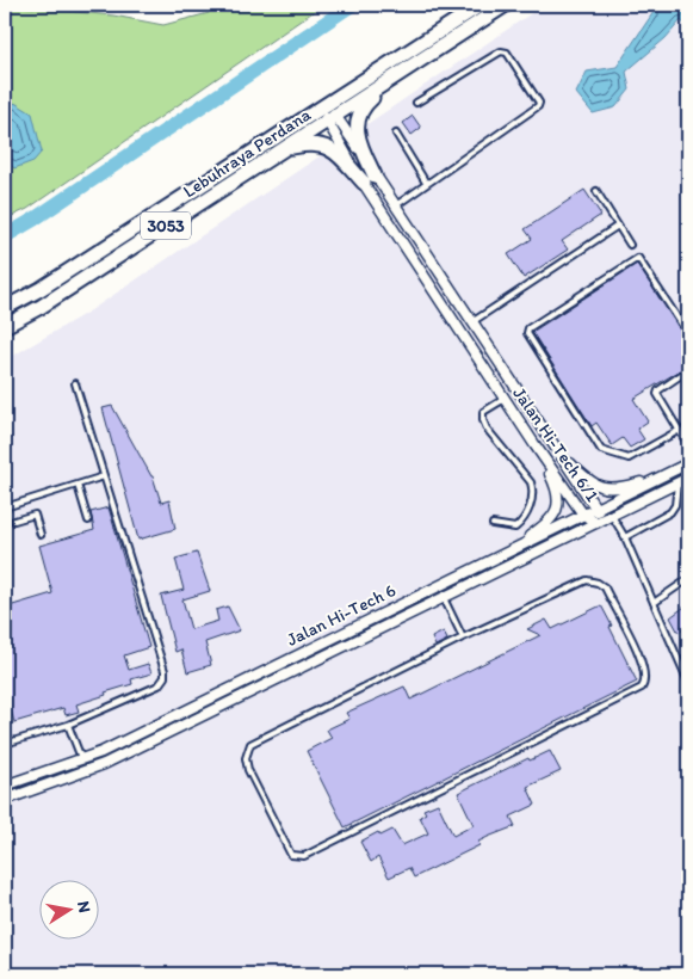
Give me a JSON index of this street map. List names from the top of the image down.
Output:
{
  "streets": {
    "main road": ["Lebuhraya Perdana", "3053"],
    "street": ["Jalan Hi-Tech 6/1", "Jalan Hi-Tech 6"]
  },
  "crossings": [
    ["Lebuhraya Perdana", "Jalan Hi-Tech 6/1"],
    ["Jalan Hi-Tech 6/1", "Jalan Hi-Tech 6"]
  ],
  "north": "right"
}
